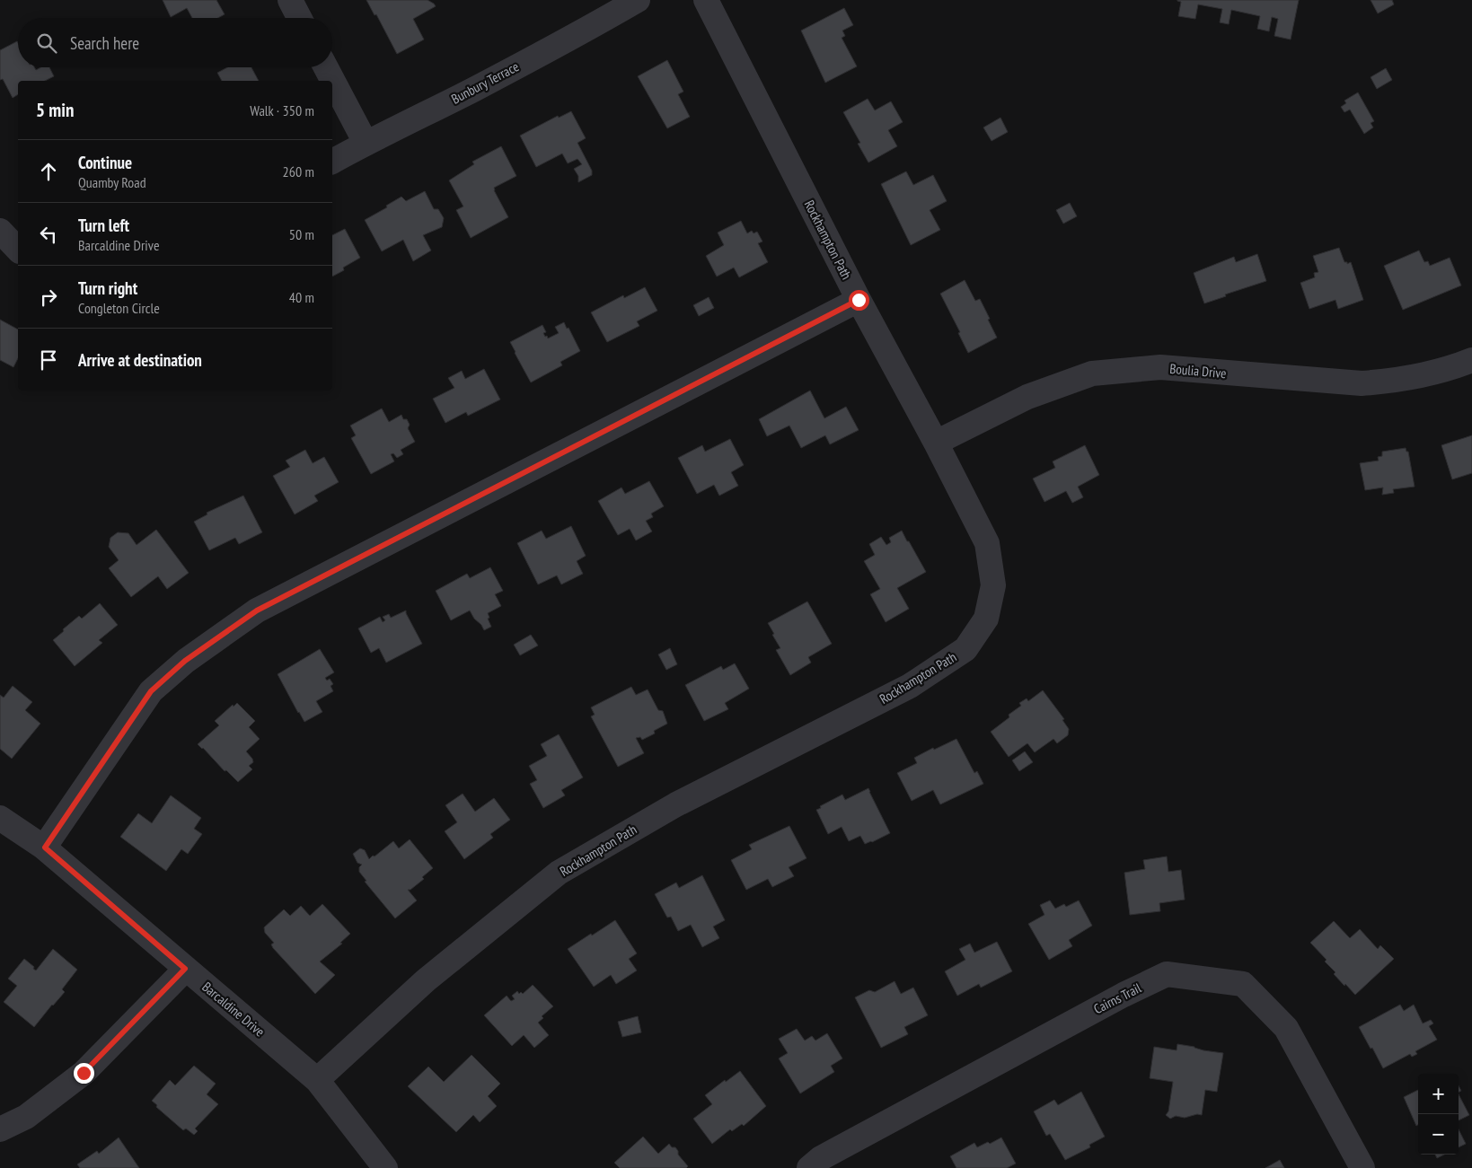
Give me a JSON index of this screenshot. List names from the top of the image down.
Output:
{
  "streets": {
    "street": [
      "Bunbury Terrace",
      "Rockhampton Path",
      "Boulia Drive",
      "Cairns Trail",
      "Barcaldine Drive"
    ]
  },
  "crossings": [
    ["Rockhampton Path", "Boulia Drive"],
    ["Rockhampton Path", "Barcaldine Drive"]
  ],
  "page": {
    "search": "Search here",
    "heading": ["5 min", "Walk · 350 m"],
    "list": [
      ["Continue", "Quamby Road", "260 m"],
      ["Turn left", "Barcaldine Drive", "50 m"],
      ["Turn right", "Congleton Circle", "40 m"],
      "Arrive at destination"
    ],
    "map_buttons": ["+", "−"]
  }
}
